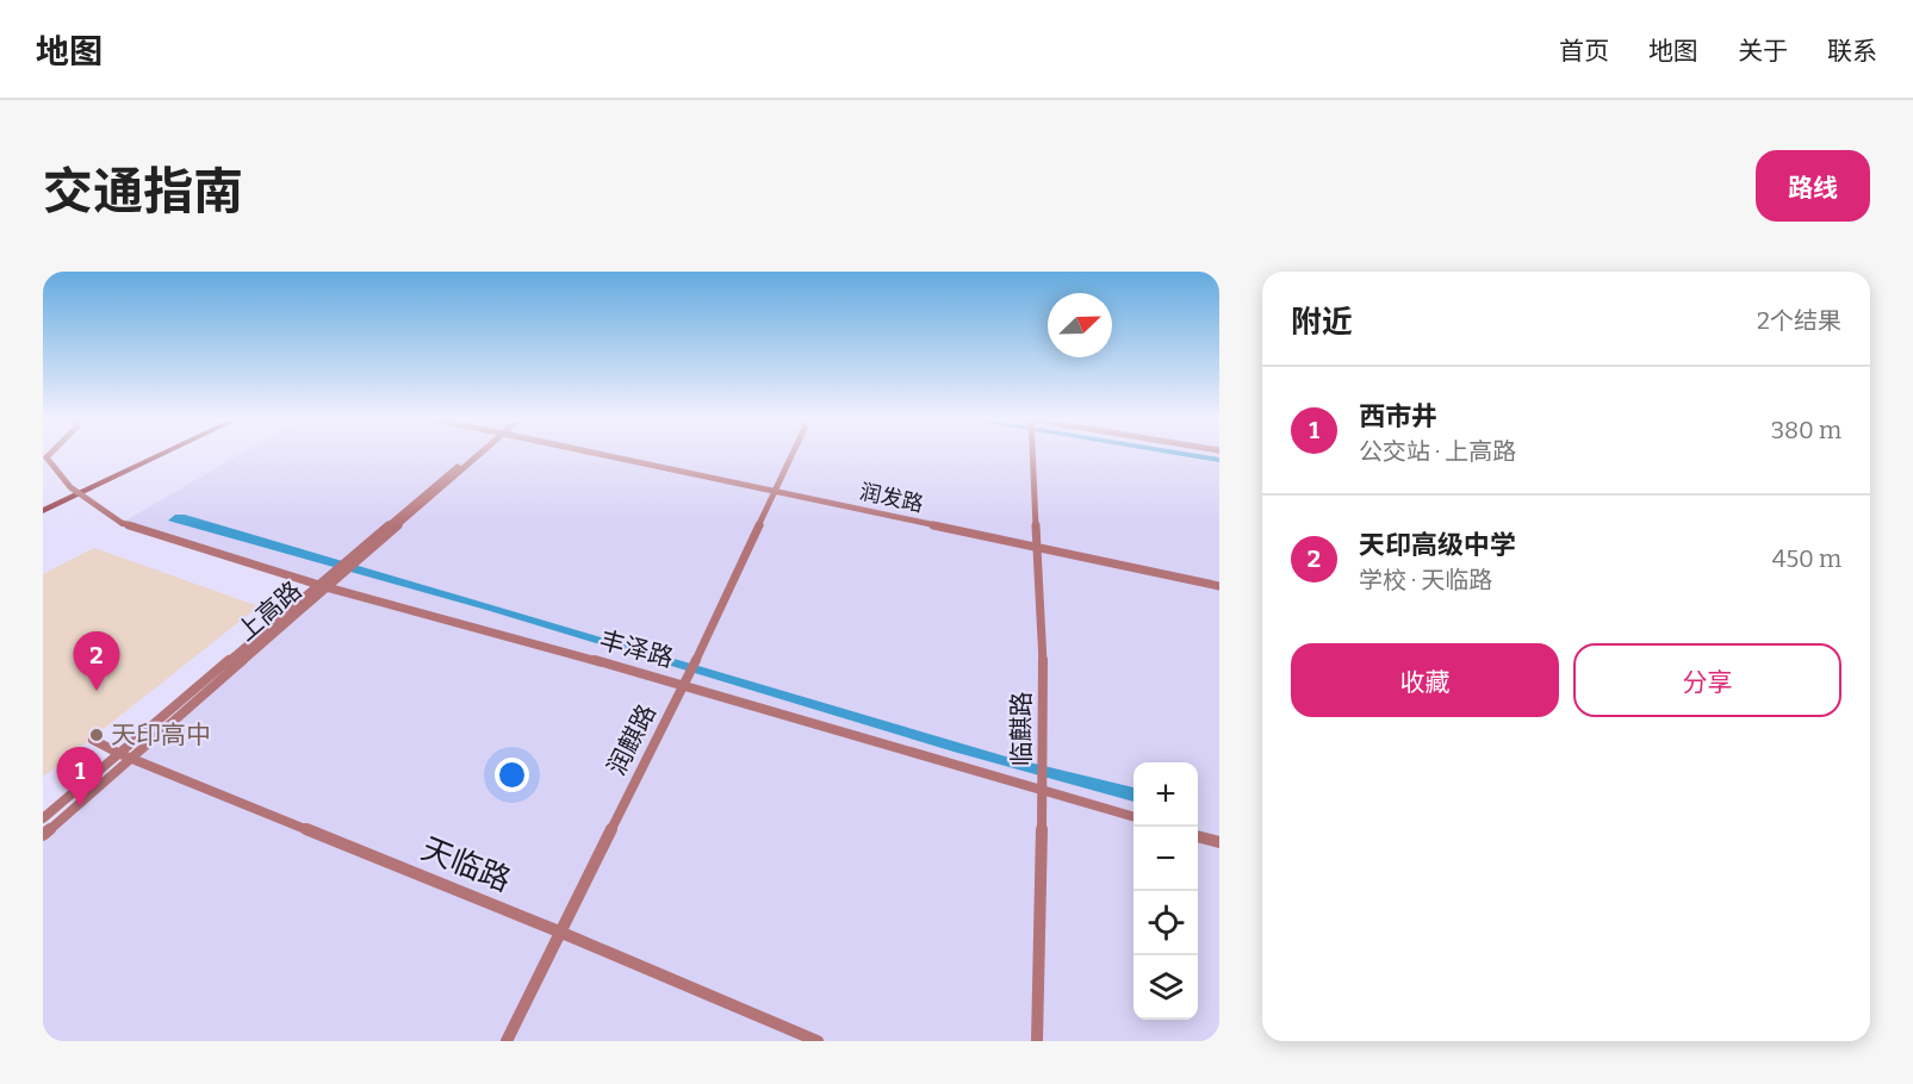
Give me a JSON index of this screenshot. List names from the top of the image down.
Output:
{
  "streets": {
    "street": [
      "润发路",
      "上高路",
      "丰泽路",
      "临麒路",
      "润麒路",
      "天临路"
    ]
  },
  "crossings": [
    ["润发路", "临麒路"],
    ["润发路", "润麒路"],
    ["上高路", "丰泽路"],
    ["上高路", "天临路"],
    ["丰泽路", "临麒路"],
    ["丰泽路", "润麒路"],
    ["润麒路", "天临路"]
  ],
  "places": ["天印高中"],
  "north": "top right",
  "page": {
    "header": "地图",
    "nav": [
      "首页",
      "地图",
      "关于",
      "联系"
    ],
    "title": "交通指南",
    "buttons": [
      "路线",
      ["收藏", "分享"]
    ],
    "heading": ["附近", "2个结果"],
    "list": [
      {
        "mark": "1",
        "name": "西市井",
        "note": "公交站 · 上高路",
        "value": "380 m"
      },
      {
        "mark": "2",
        "name": "天印高级中学",
        "note": "学校 · 天临路",
        "value": "450 m"
      }
    ],
    "pins": ["2", "1"],
    "map_buttons": ["+", "−"]
  }
}
